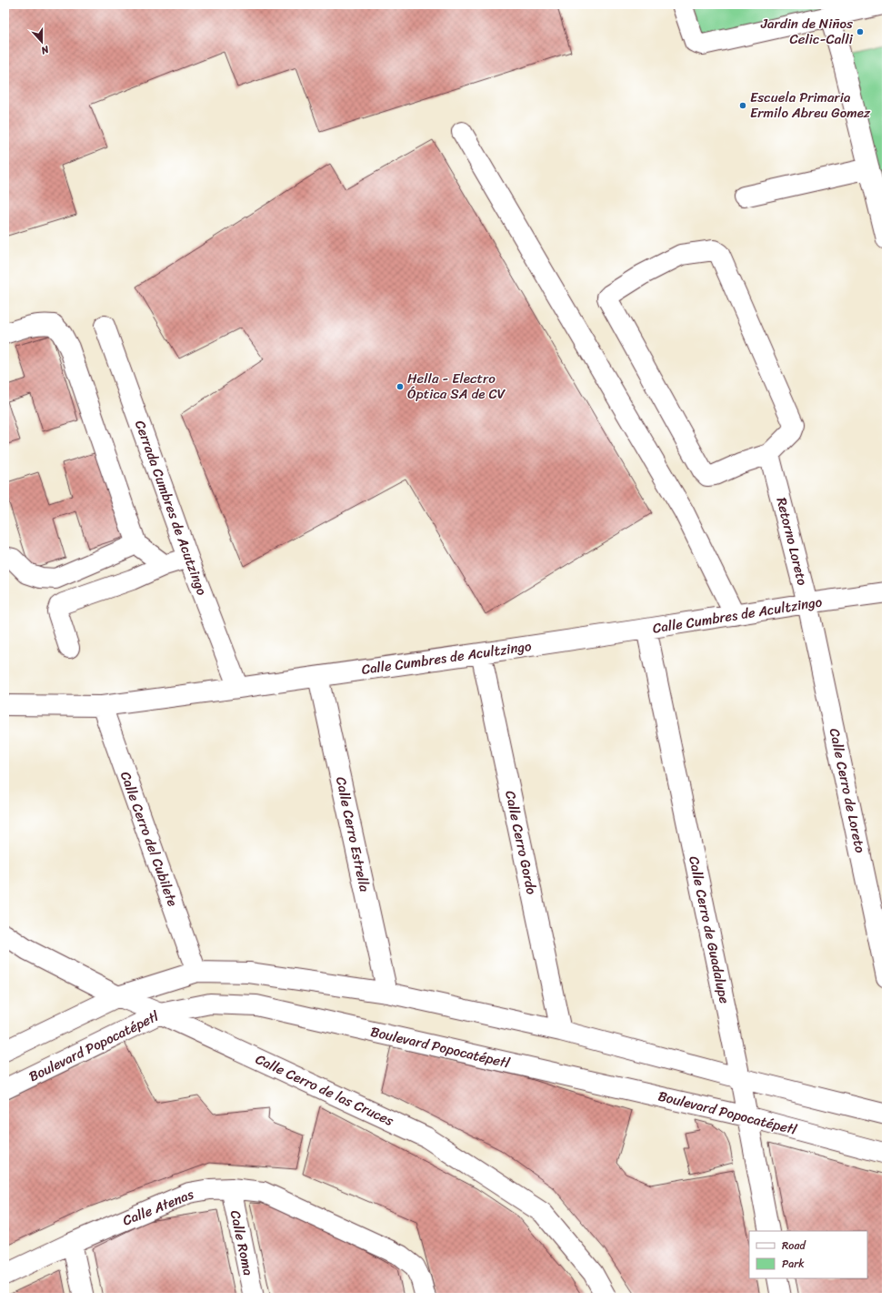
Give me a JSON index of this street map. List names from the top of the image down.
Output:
{
  "streets": {
    "street": [
      "Cerrada Cumbres de Acutzingo",
      "Retorno Loreto",
      "Calle Cumbres de Acultzingo",
      "Calle Cerro de Loreto",
      "Calle Cerro Estrella",
      "Calle Cerro del Cubilete",
      "Calle Cerro Gordo",
      "Calle Cerro de Guadalupe",
      "Boulevard Popocatépetl",
      "Calle Cerro de las Cruces",
      "Calle Atenas",
      "Calle Roma"
    ]
  },
  "crossings": [
    ["Cerrada Cumbres de Acutzingo", "Calle Cumbres de Acultzingo"],
    ["Retorno Loreto", "Calle Cumbres de Acultzingo"],
    ["Retorno Loreto", "Calle Cerro de Loreto"],
    ["Calle Cumbres de Acultzingo", "Calle Cerro de Loreto"],
    ["Calle Cumbres de Acultzingo", "Calle Cerro Estrella"],
    ["Calle Cumbres de Acultzingo", "Calle Cerro del Cubilete"],
    ["Calle Cumbres de Acultzingo", "Calle Cerro Gordo"],
    ["Calle Cumbres de Acultzingo", "Calle Cerro de Guadalupe"],
    ["Calle Cerro de Guadalupe", "Boulevard Popocatépetl"],
    ["Boulevard Popocatépetl", "Calle Cerro de las Cruces"],
    ["Calle Atenas", "Calle Roma"]
  ],
  "places": ["Jardin de Niños Celic-Calli", "Escuela Primaria Ermilo Abreu Gomez", "Hella - Electro Óptica SA de CV"],
  "legend": ["Road", "Park"],
  "north": "bottom"
}
